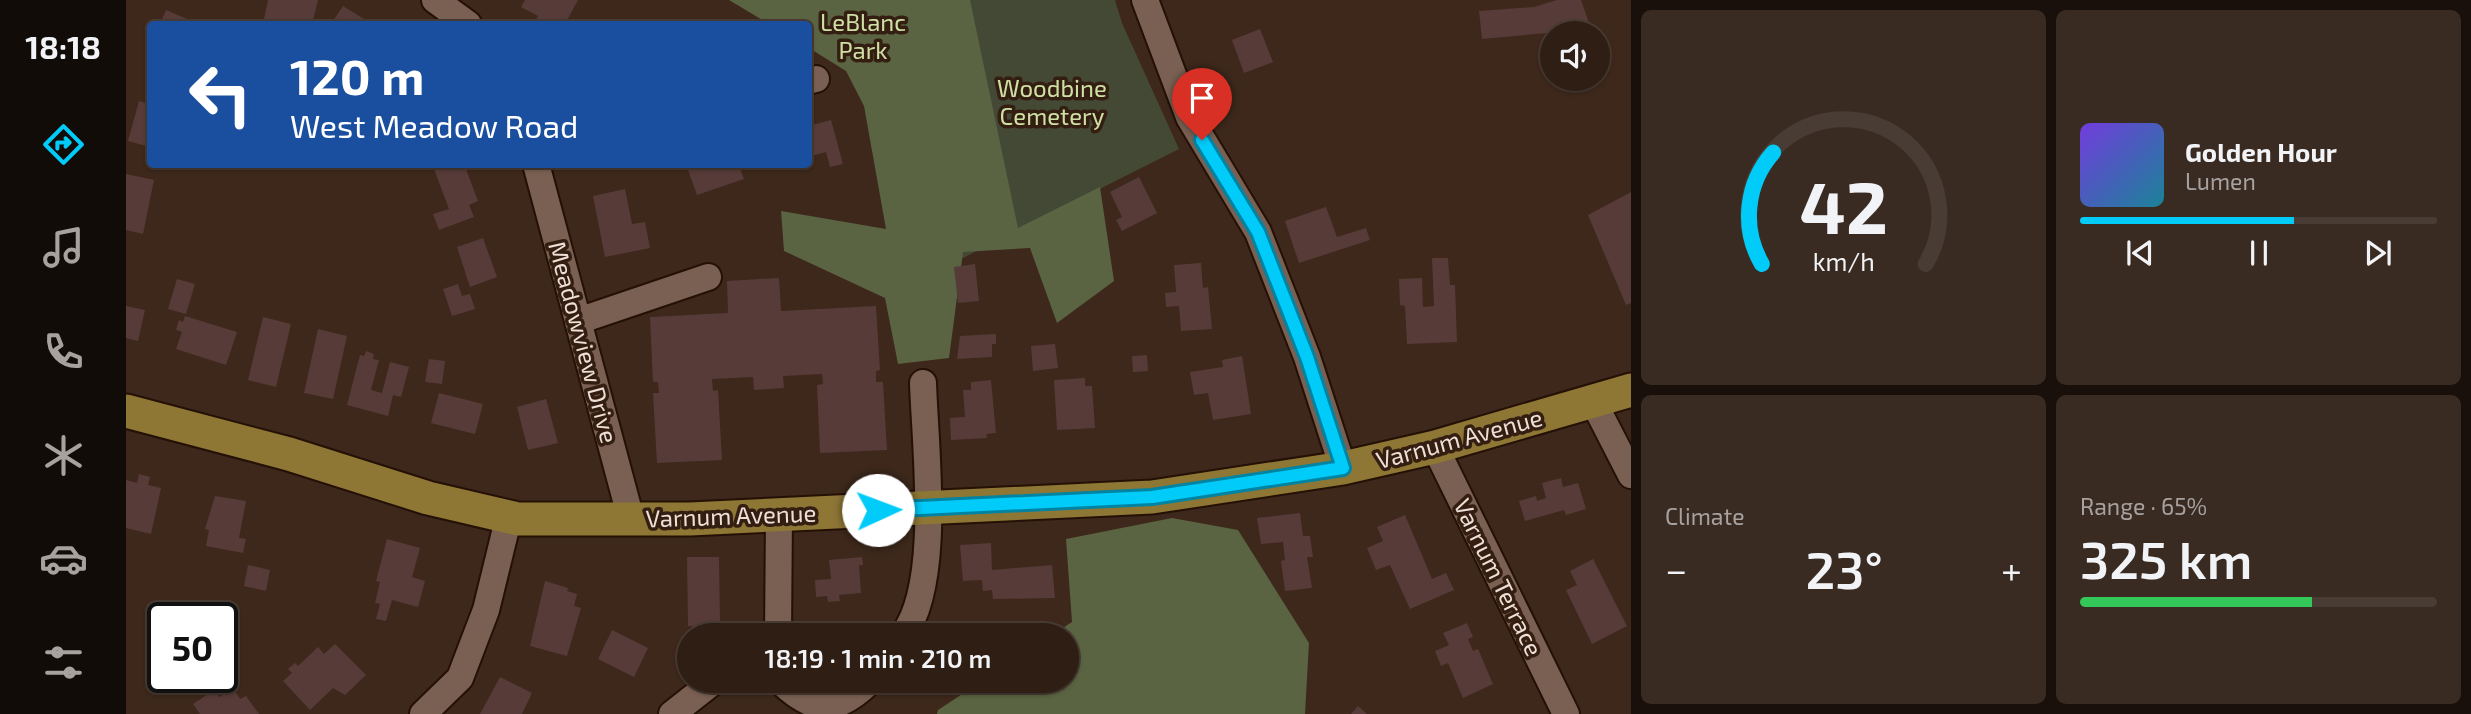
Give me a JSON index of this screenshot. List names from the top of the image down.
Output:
{
  "streets": {
    "main road": ["Varnum Avenue"],
    "street": ["Meadowview Drive", "Varnum Terrace"]
  },
  "crossings": [
    ["Meadowview Drive", "Varnum Avenue"],
    ["Varnum Avenue", "Varnum Terrace"]
  ],
  "parks": ["LeBlanc Park", "Woodbine Cemetery"],
  "page": {
    "tabs": "18:18",
    "turn": ["120 m", "West Meadow Road"],
    "song": ["Golden Hour", "Lumen"],
    "tile": [
      "Climate",
      ["Range · 65%", "325 km"]
    ],
    "heat": ["−", "23°", "+"],
    "limit": "50",
    "trip": "18:19 · 1 min · 210 m",
    "gauge": ["42", "km/h"]
  }
}
